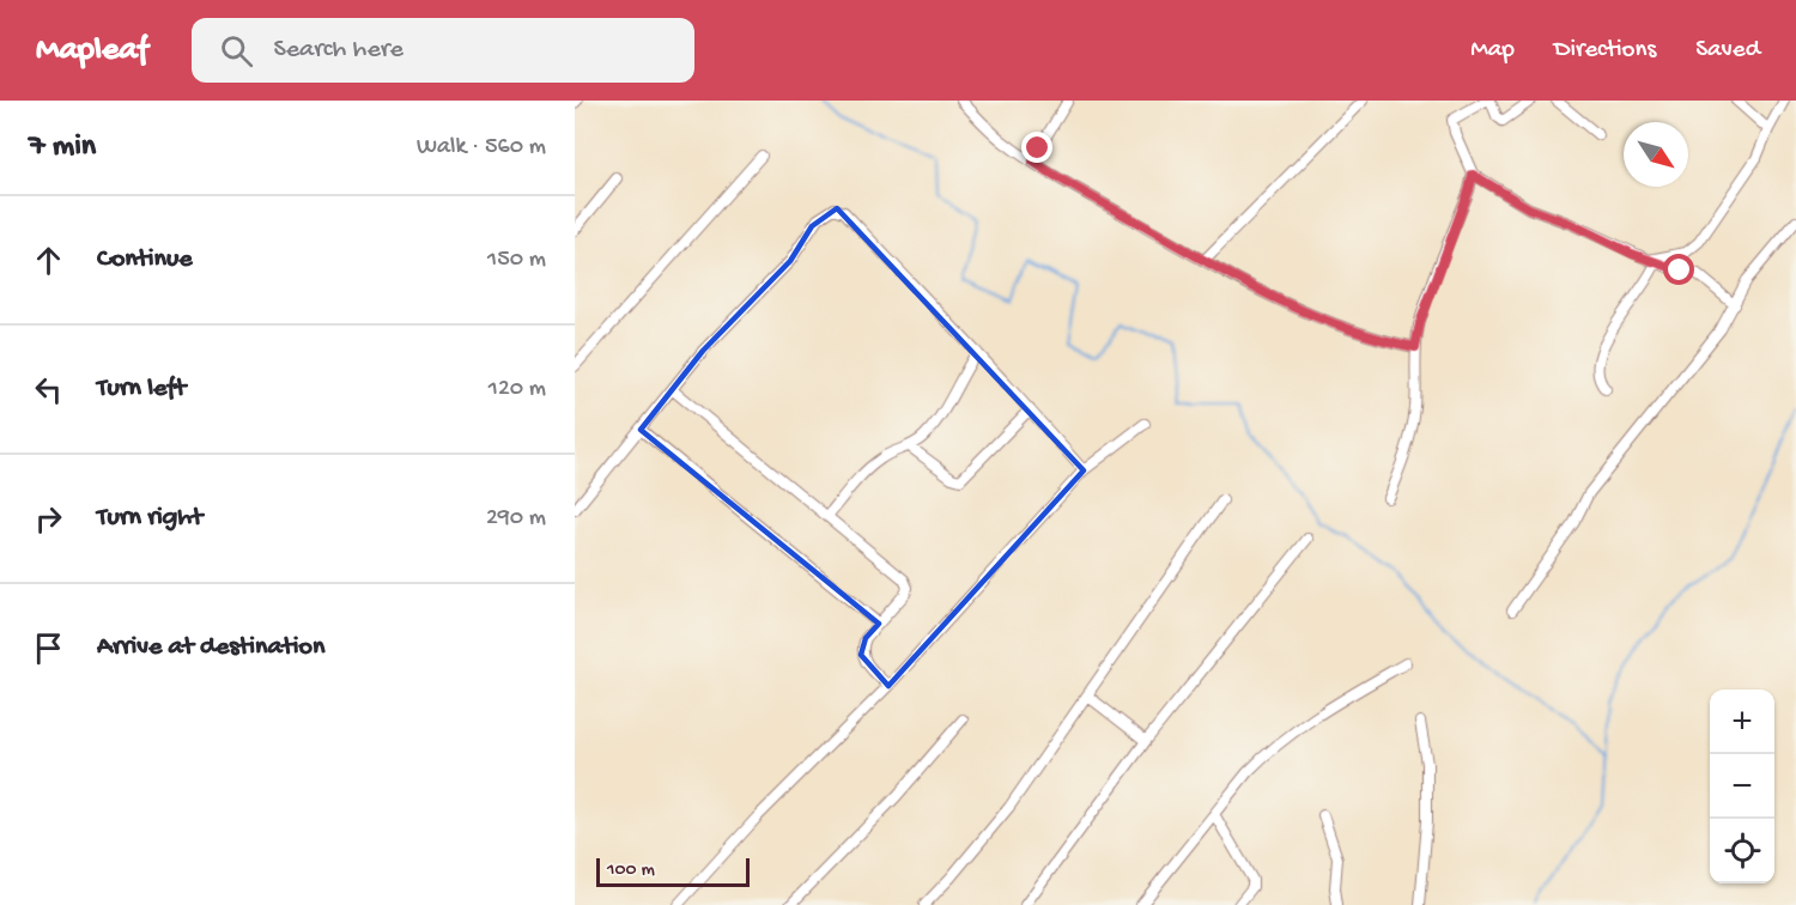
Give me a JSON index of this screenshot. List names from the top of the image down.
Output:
{
  "scale_bar": "100 m",
  "north": "bottom right",
  "page": {
    "header": "Mapleaf",
    "search": "Search here",
    "nav": ["Map", "Directions", "Saved"],
    "heading": ["7 min", "Walk · 560 m"],
    "list": [
      ["Continue", "150 m"],
      ["Turn left", "120 m"],
      ["Turn right", "290 m"],
      "Arrive at destination"
    ],
    "map_buttons": ["+", "−"],
    "scale": "100 m"
  }
}
